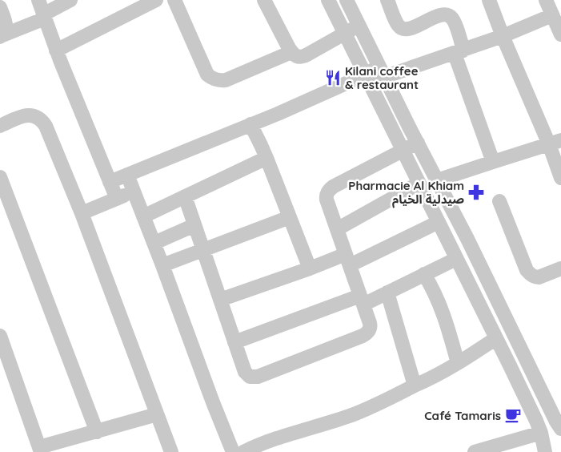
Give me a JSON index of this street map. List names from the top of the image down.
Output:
{
  "places": {
    "restaurant": ["Kilani coffee & restaurant"],
    "pharmacy": ["Pharmacie Al Khiam صيدلية الخيام"],
    "cafe": ["Café Tamaris"]
  }
}
